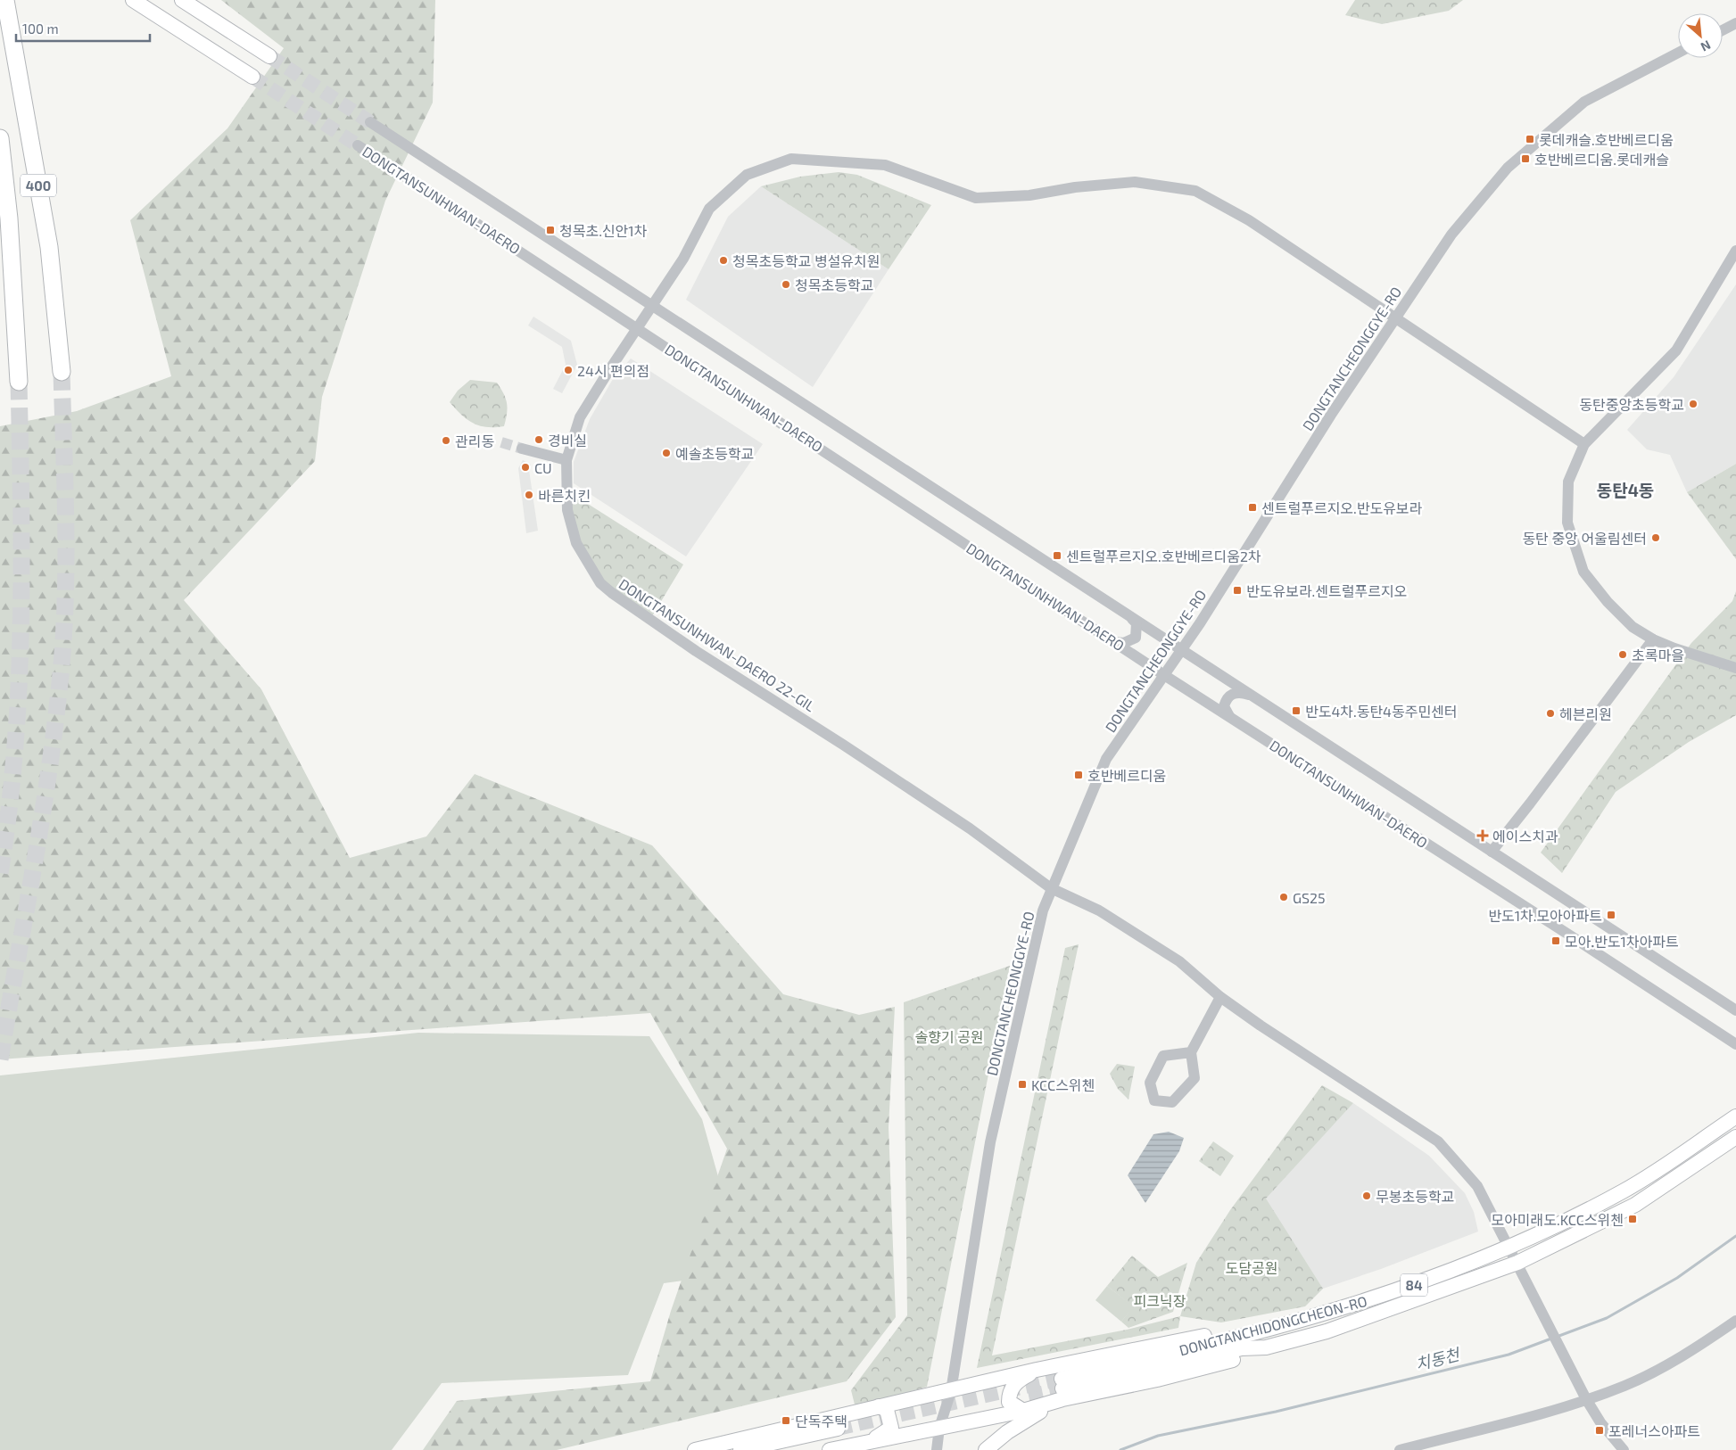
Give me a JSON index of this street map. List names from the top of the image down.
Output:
{
  "streets": {
    "highway": ["400"],
    "main road": ["84", "DONGTANCHIDONGCHEON-RO"],
    "street": ["DONGTANSUNHWAN-DAERO", "DONGTANCHEONGGYE-RO", "DONGTANSUNHWAN-DAERO 22-GIL"]
  },
  "crossings": [
    ["DONGTANSUNHWAN-DAERO", "DONGTANCHEONGGYE-RO"],
    ["DONGTANSUNHWAN-DAERO", "DONGTANSUNHWAN-DAERO 22-GIL"],
    ["DONGTANCHEONGGYE-RO", "DONGTANSUNHWAN-DAERO 22-GIL"],
    ["DONGTANSUNHWAN-DAERO 22-GIL", "DONGTANCHIDONGCHEON-RO"]
  ],
  "districts": ["동탄4동"],
  "water": ["치동천"],
  "parks": ["솔향기 공원", "도담공원", "피크닉장"],
  "places": {
    "transit": [
      "롯데캐슬.호반베르디움",
      "호반베르디움.롯데캐슬",
      "청목초.신안1차",
      "센트럴푸르지오.반도유보라",
      "센트럴푸르지오.호반베르디움2차",
      "반도유보라.센트럴푸르지오",
      "반도4차.동탄4동주민센터",
      "호반베르디움",
      "반도1차.모아아파트",
      "모아.반도1차아파트",
      "KCC스위첸",
      "모아미래도.KCC스위첸",
      "단독주택",
      "포레너스아파트"
    ],
    "other": [
      "청목초등학교 병설유치원",
      "청목초등학교",
      "24시 편의점",
      "동탄중앙초등학교",
      "경비실",
      "관리동",
      "예솔초등학교",
      "CU",
      "바른치킨",
      "동탄 중앙 어울림센터",
      "초록마을",
      "헤븐리원",
      "GS25",
      "무봉초등학교"
    ],
    "health": ["에이스치과"]
  },
  "scale_bar": "100 m",
  "north": "bottom right"
}
